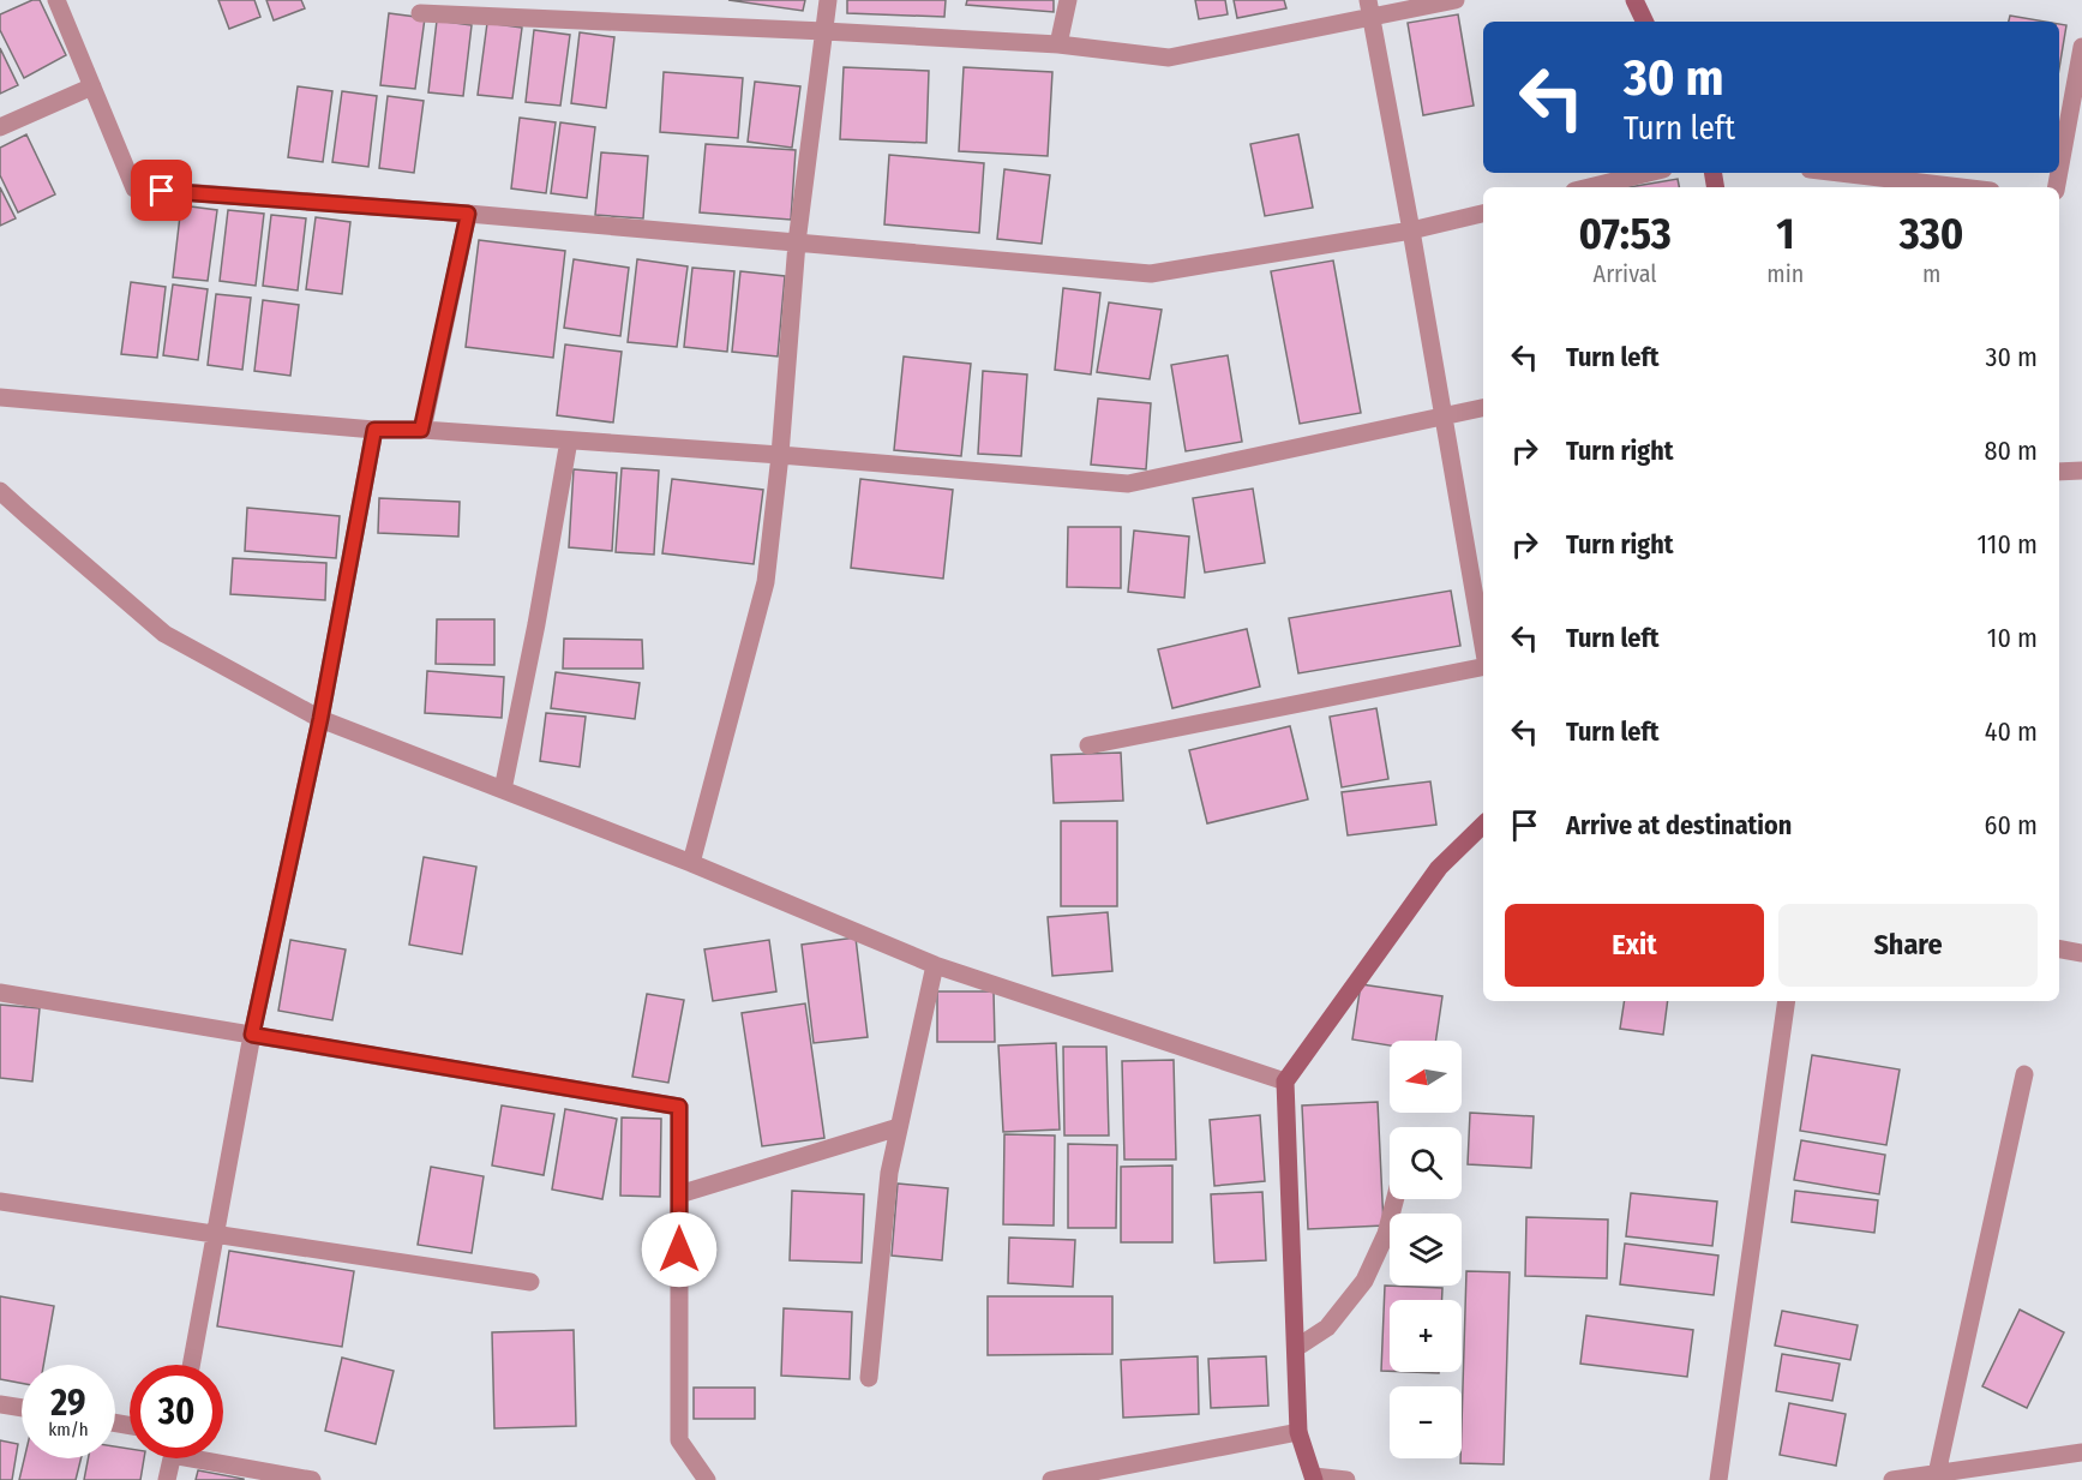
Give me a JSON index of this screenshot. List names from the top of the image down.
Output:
{
  "north": "left",
  "page": {
    "turn": ["30 m", "Turn left"],
    "eta": [
      "07:53",
      "Arrival",
      "1",
      "min",
      "330",
      "m"
    ],
    "list": [
      {
        "name": "Turn left",
        "value": "30 m"
      },
      {
        "name": "Turn right",
        "value": "80 m"
      },
      {
        "name": "Turn right",
        "value": "110 m"
      },
      {
        "name": "Turn left",
        "value": "10 m"
      },
      {
        "name": "Turn left",
        "value": "40 m"
      },
      {
        "name": "Arrive at destination",
        "value": "60 m"
      }
    ],
    "buttons": ["Exit", "Share"],
    "map_buttons": ["+", "−"],
    "speed": "29 km/h",
    "limit": "30"
  }
}
